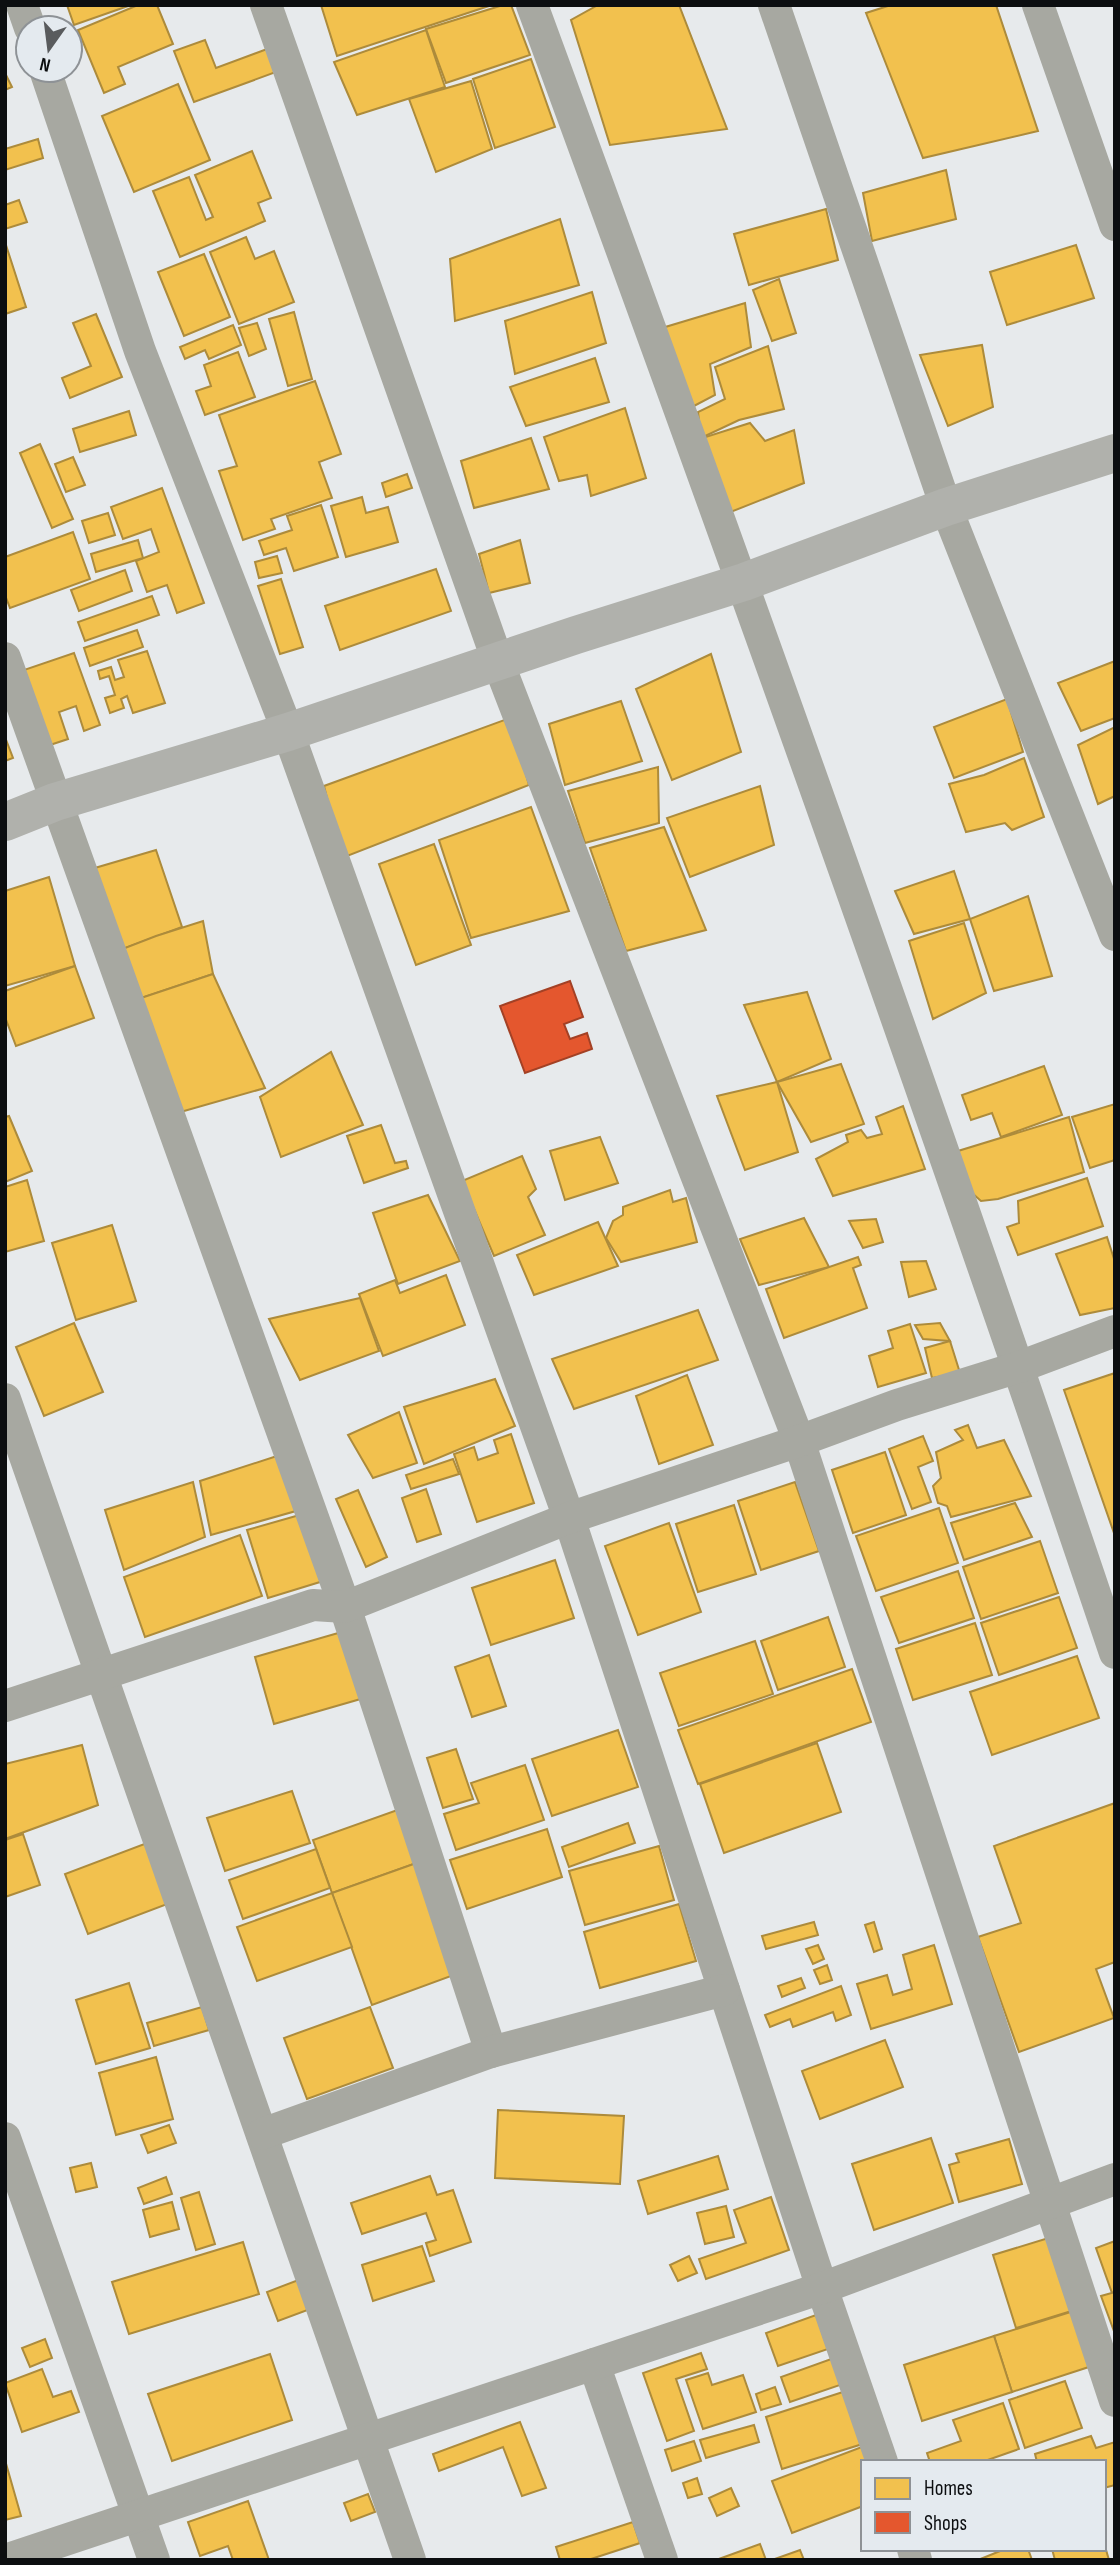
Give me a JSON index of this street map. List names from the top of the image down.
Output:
{
  "legend": ["Homes", "Shops"],
  "north": "bottom"
}
